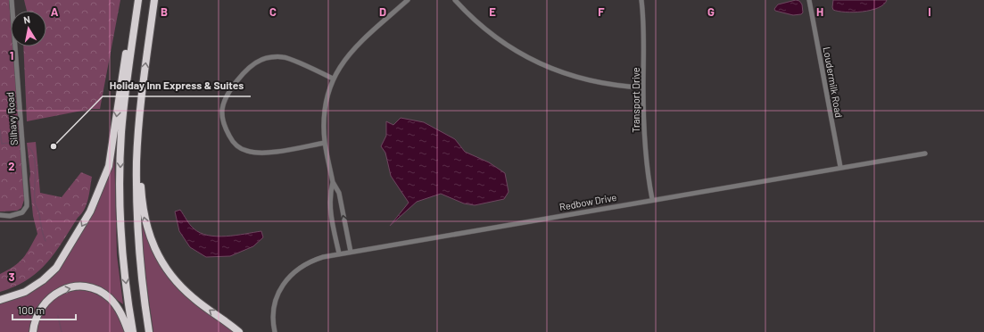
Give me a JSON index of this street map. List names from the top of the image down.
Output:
{
  "streets": {
    "street": [
      "Loudermilk Road",
      "Transport Drive",
      "Silhavy Road",
      "Redbow Drive"
    ]
  },
  "crossings": [
    ["Loudermilk Road", "Redbow Drive"],
    ["Transport Drive", "Redbow Drive"]
  ],
  "places": ["Holiday Inn Express & Suites"],
  "scale_bar": "100 m",
  "north": "top",
  "grid": {
    "columns": [
      "A",
      "B",
      "C",
      "D",
      "E",
      "F",
      "G",
      "H",
      "I"
    ],
    "rows": ["1", "2", "3"]
  }
}
